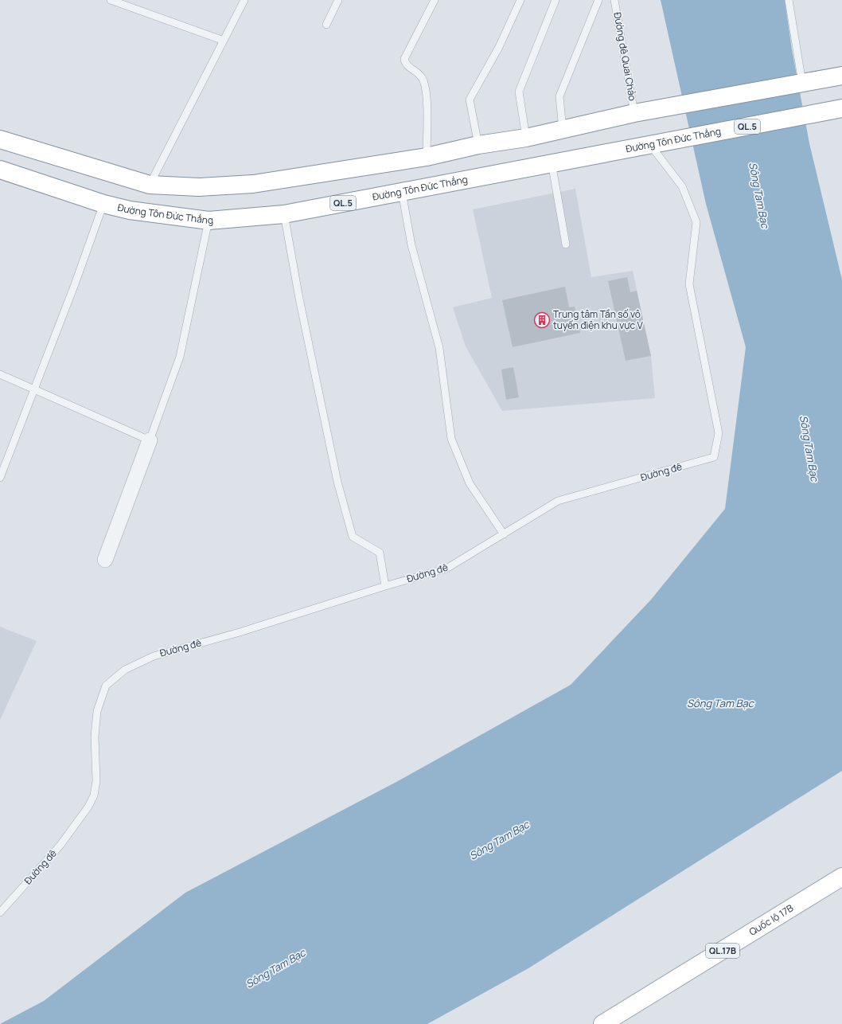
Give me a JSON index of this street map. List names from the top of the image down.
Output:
{
  "streets": {
    "main road": [
      "QL.5",
      "Đường Tôn Đức Thắng",
      "Quốc lộ 17B",
      "QL.17B"
    ],
    "lane": ["Đường đê Quai Chảo", "Đường đê"]
  },
  "crossings": [
    ["Đường Tôn Đức Thắng", "Đường đê"]
  ],
  "water": ["Sông Tam Bạc"],
  "places": {
    "building": ["Trung tâm Tần số vô tuyến điện khu vực V"]
  }
}
